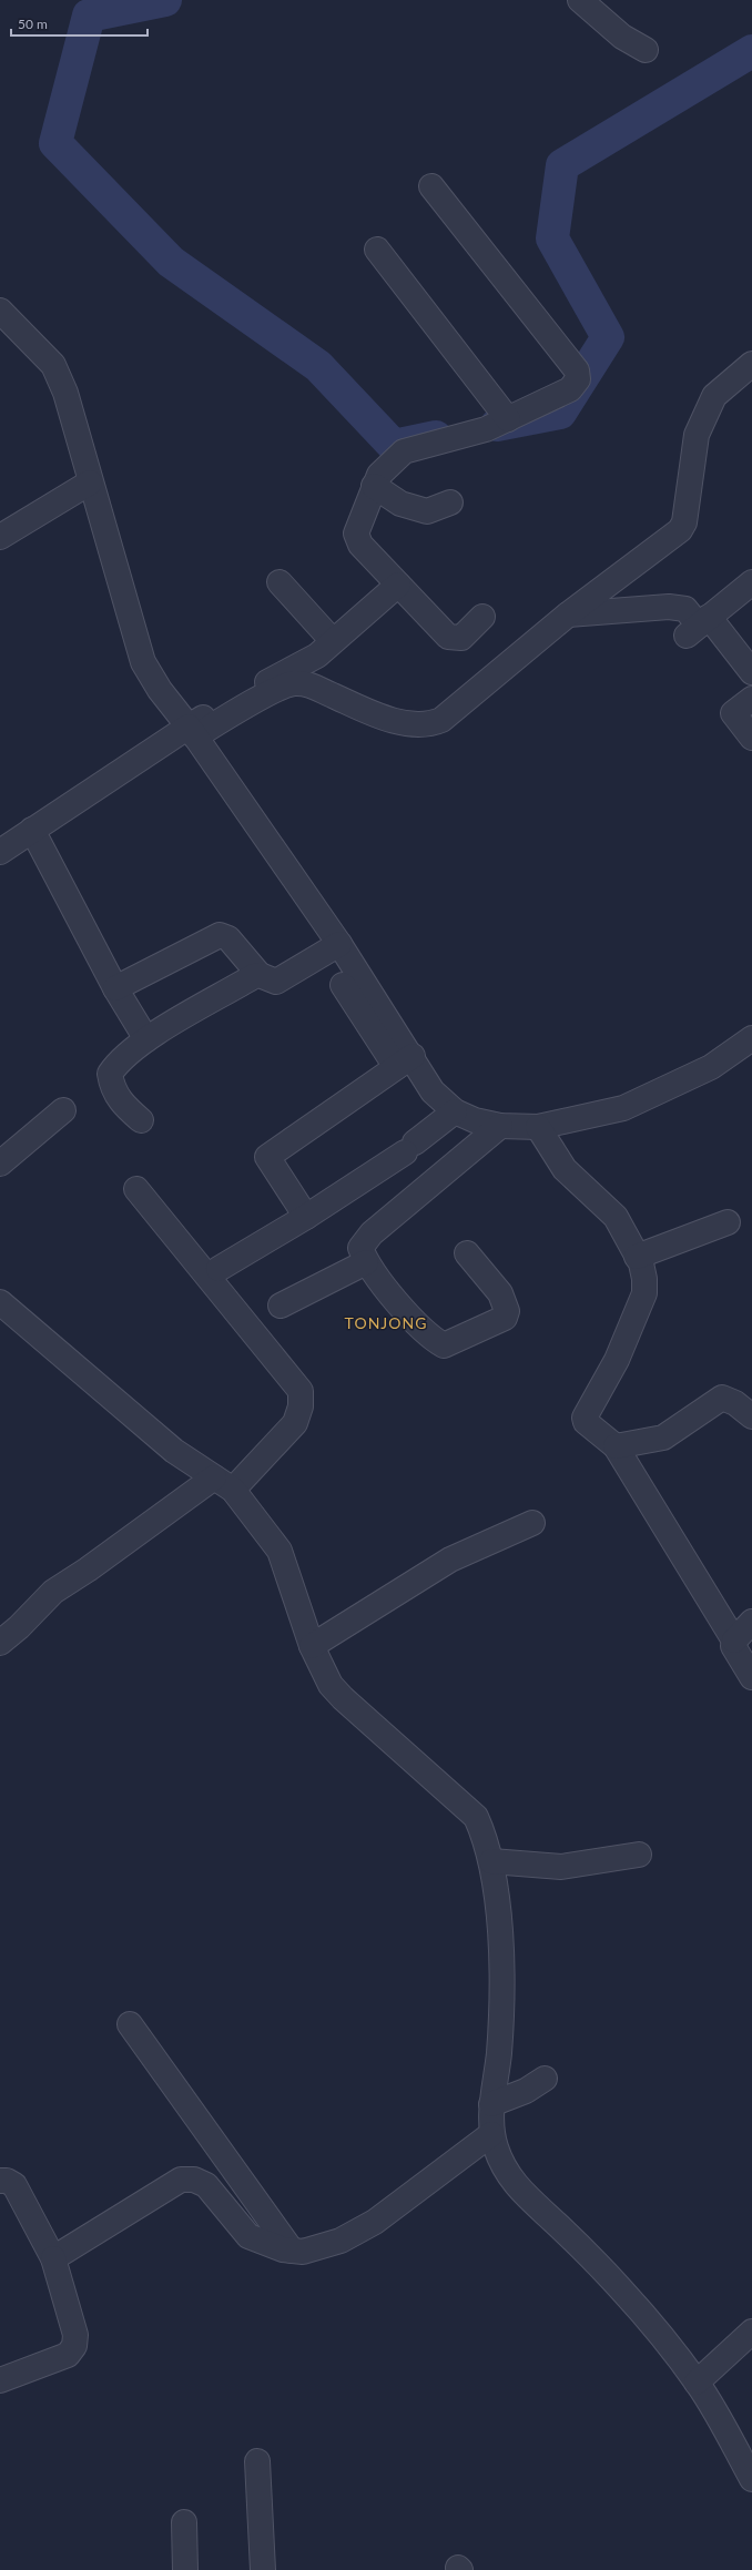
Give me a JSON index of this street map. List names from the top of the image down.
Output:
{
  "districts": ["TONJONG"],
  "scale_bar": "50 m"
}
